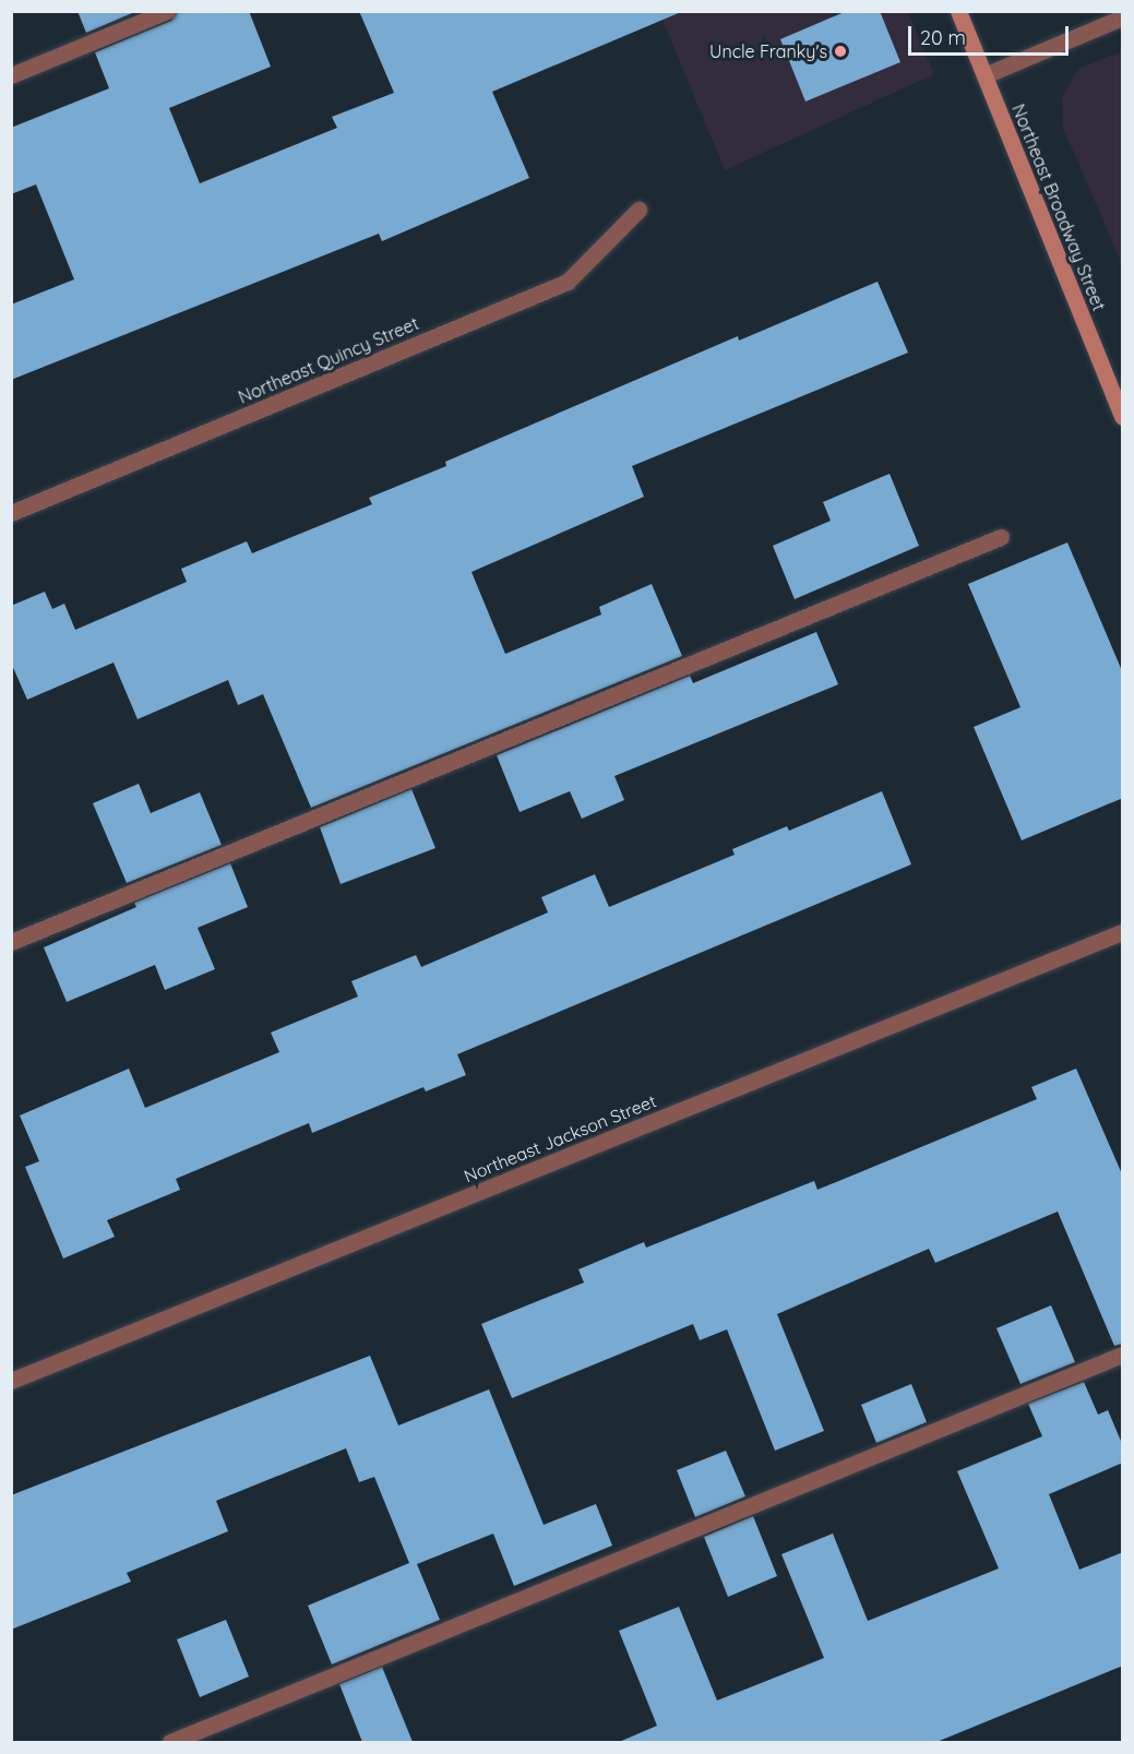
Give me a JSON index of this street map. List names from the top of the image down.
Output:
{
  "streets": {
    "main road": ["Northeast Broadway Street"],
    "street": ["Northeast Quincy Street", "Northeast Jackson Street"]
  },
  "places": ["Uncle Franky's"],
  "scale_bar": "20 m"
}
